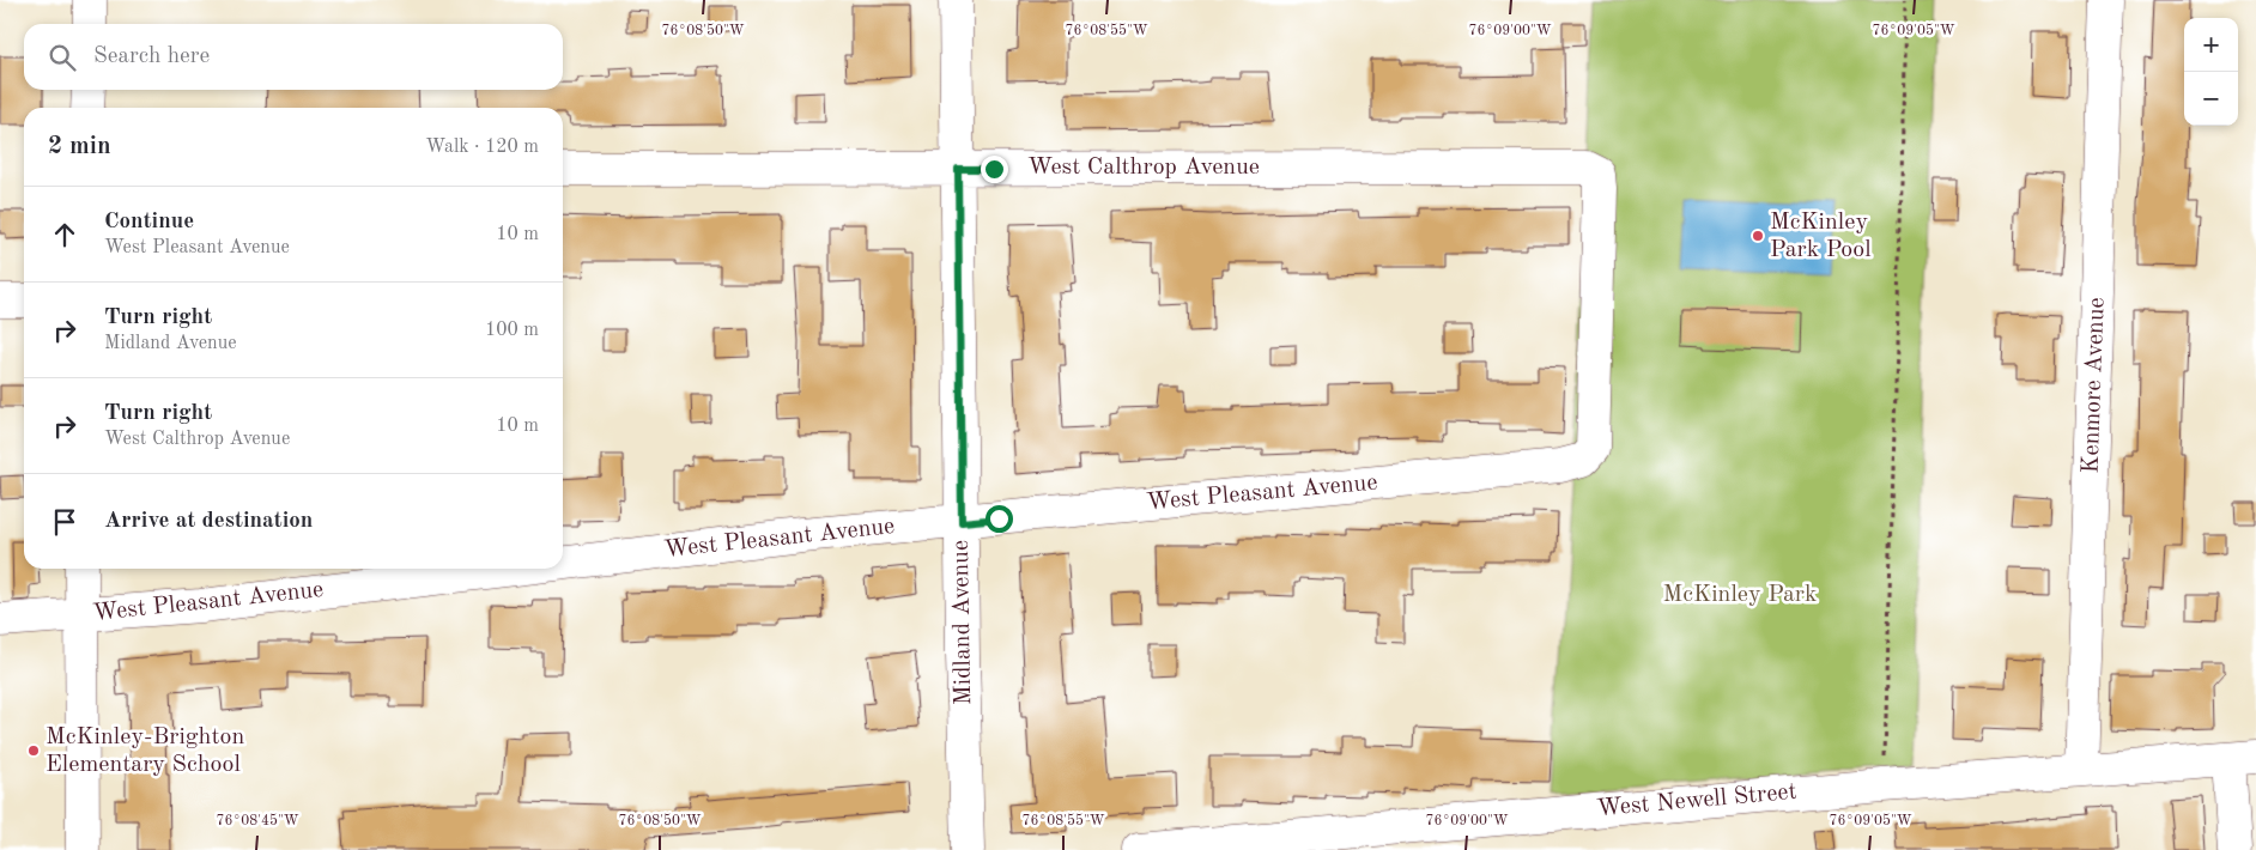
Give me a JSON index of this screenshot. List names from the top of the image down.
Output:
{
  "streets": {
    "street": [
      "West Calthrop Avenue",
      "Kenmore Avenue",
      "West Pleasant Avenue",
      "Midland Avenue",
      "West Newell Street"
    ]
  },
  "crossings": [
    ["West Calthrop Avenue", "West Pleasant Avenue"],
    ["West Calthrop Avenue", "Midland Avenue"],
    ["Kenmore Avenue", "West Newell Street"],
    ["West Pleasant Avenue", "Midland Avenue"]
  ],
  "parks": ["McKinley Park"],
  "places": ["McKinley Park Pool", "McKinley-Brighton Elementary School"],
  "page": {
    "map_buttons": ["+", "−"],
    "search": "Search here",
    "heading": ["2 min", "Walk · 120 m"],
    "list": [
      ["Continue", "West Pleasant Avenue", "10 m"],
      ["Turn right", "Midland Avenue", "100 m"],
      ["Turn right", "West Calthrop Avenue", "10 m"],
      "Arrive at destination"
    ]
  },
  "coordinates": [
    "76°08'50\"W",
    "76°08'55\"W",
    "76°09'00\"W",
    "76°09'05\"W",
    "76°08'45\"W"
  ]
}
